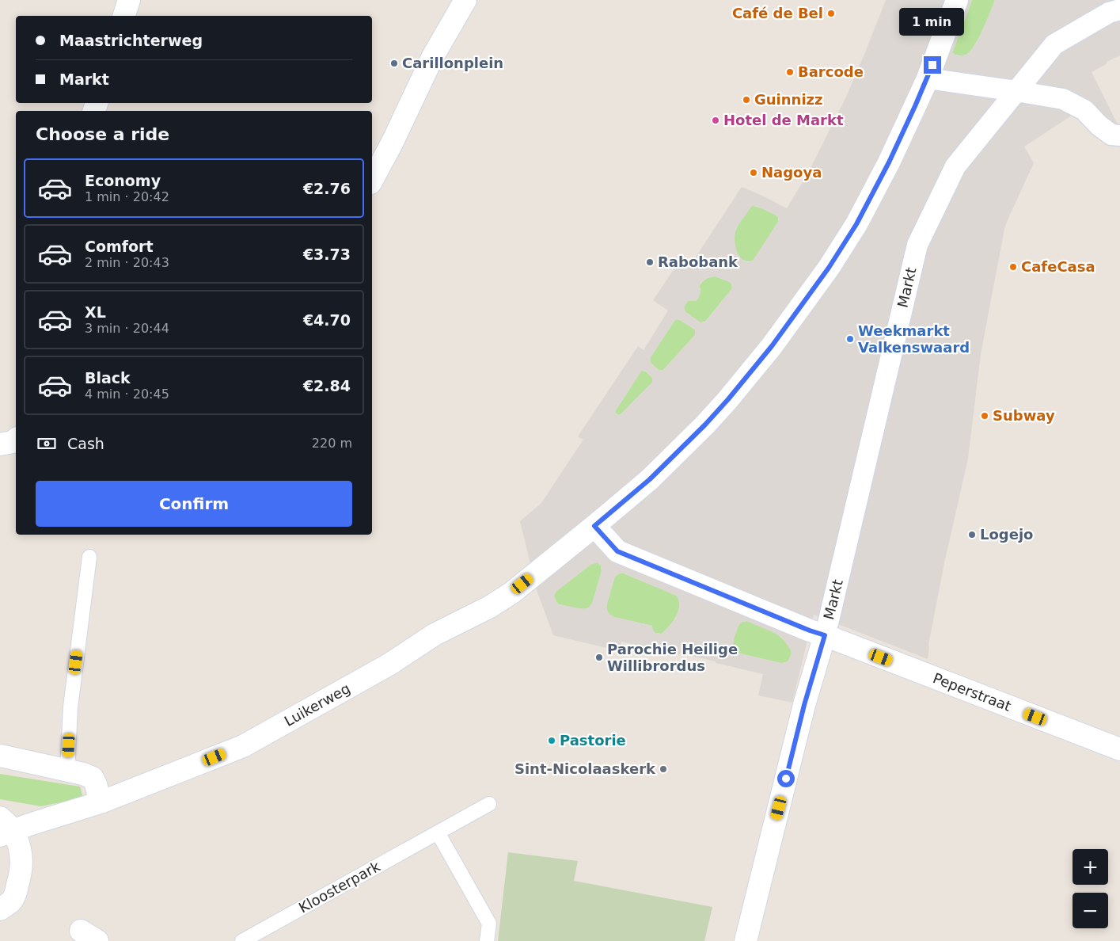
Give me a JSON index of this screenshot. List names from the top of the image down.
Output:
{
  "streets": {
    "street": ["Markt", "Peperstraat", "Luikerweg"],
    "lane": ["Kloosterpark"]
  },
  "crossings": [
    ["Markt", "Peperstraat"],
    ["Markt", "Luikerweg"]
  ],
  "places": [
    "Café de Bel",
    "Carillonplein",
    "Barcode",
    "Guinnizz",
    "Hotel de Markt",
    "Nagoya",
    "Rabobank",
    "CafeCasa",
    "Weekmarkt Valkenswaard",
    "Subway",
    "Logejo",
    "Parochie Heilige Willibrordus",
    "Pastorie",
    "Sint-Nicolaaskerk"
  ],
  "page": {
    "bubble": "1 min",
    "banner": ["Maastrichterweg", "Markt"],
    "heading": "Choose a ride",
    "list": [
      {
        "name": "Economy",
        "note": "1 min · 20:42",
        "value": "€2.76"
      },
      {
        "name": "Comfort",
        "note": "2 min · 20:43",
        "value": "€3.73"
      },
      {
        "name": "XL",
        "note": "3 min · 20:44",
        "value": "€4.70"
      },
      {
        "name": "Black",
        "note": "4 min · 20:45",
        "value": "€2.84"
      }
    ],
    "pay": ["Cash", "220 m"],
    "buttons": "Confirm",
    "map_buttons": ["+", "−"]
  }
}
